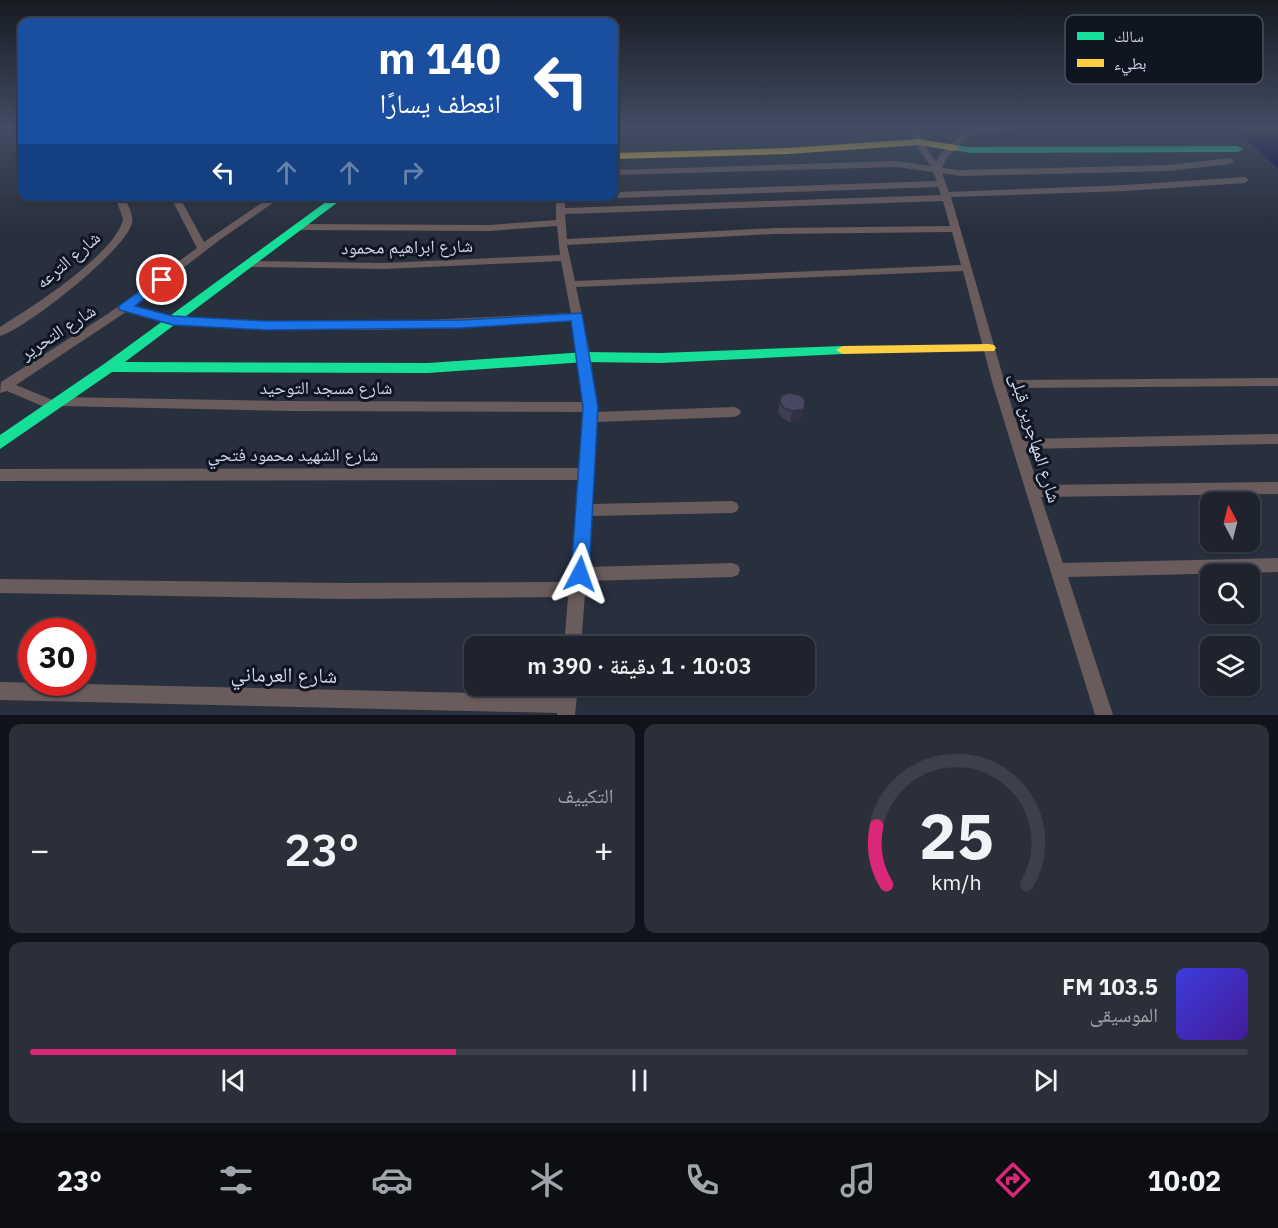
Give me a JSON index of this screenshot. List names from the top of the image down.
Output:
{
  "streets": {
    "street": [
      "شارع ابراهيم محمود",
      "شارع الترعه",
      "شارع التحرير",
      "شارع مسجد التوحيد",
      "شارع المهاجرين قبلى",
      "شارع الشهيد محمود فتحي",
      "شارع العرماني"
    ]
  },
  "legend": ["سالك", "بطيء"],
  "north": "top",
  "page": {
    "turn": ["140 m", "انعطف يسارًا"],
    "limit": "30",
    "trip": "10:03 · 1 دقيقة · 390 m",
    "tile": "التكييف",
    "heat": ["−", "23°", "+"],
    "song": ["103.5 FM", "الموسيقى"],
    "tabs": ["10:02", "23°"],
    "gauge": ["25", "km/h"]
  }
}
